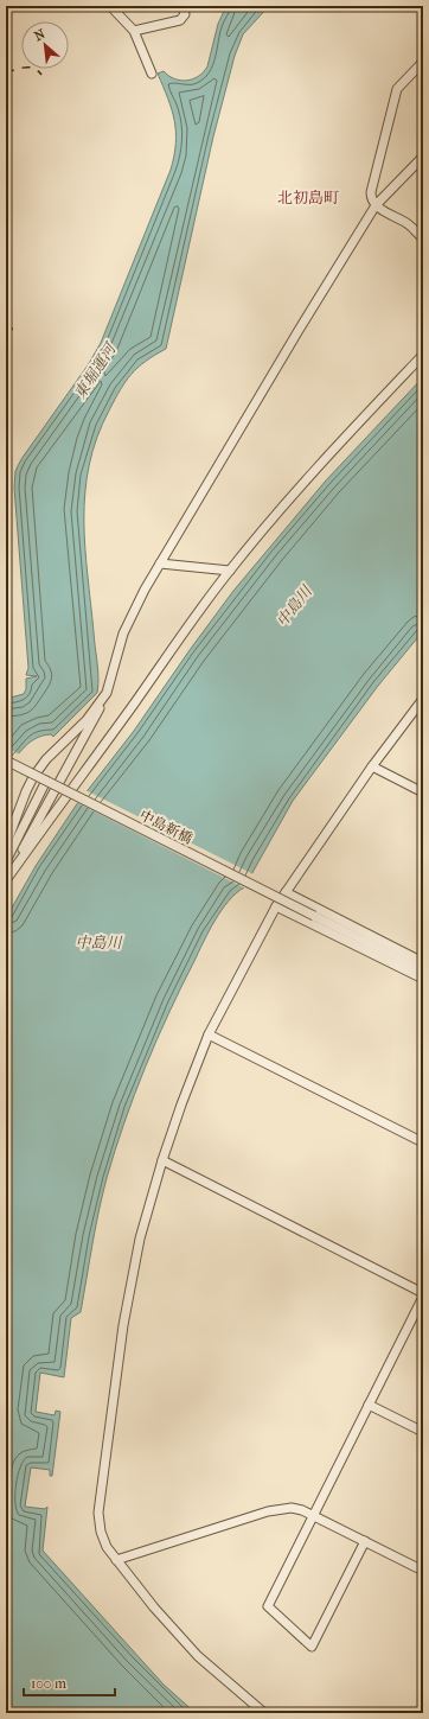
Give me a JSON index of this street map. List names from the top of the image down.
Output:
{
  "streets": {
    "street": ["中島新橋"]
  },
  "districts": ["北初島町"],
  "water": ["東堀運河", "中島川"],
  "scale_bar": "100 m",
  "north": "top left"
}
